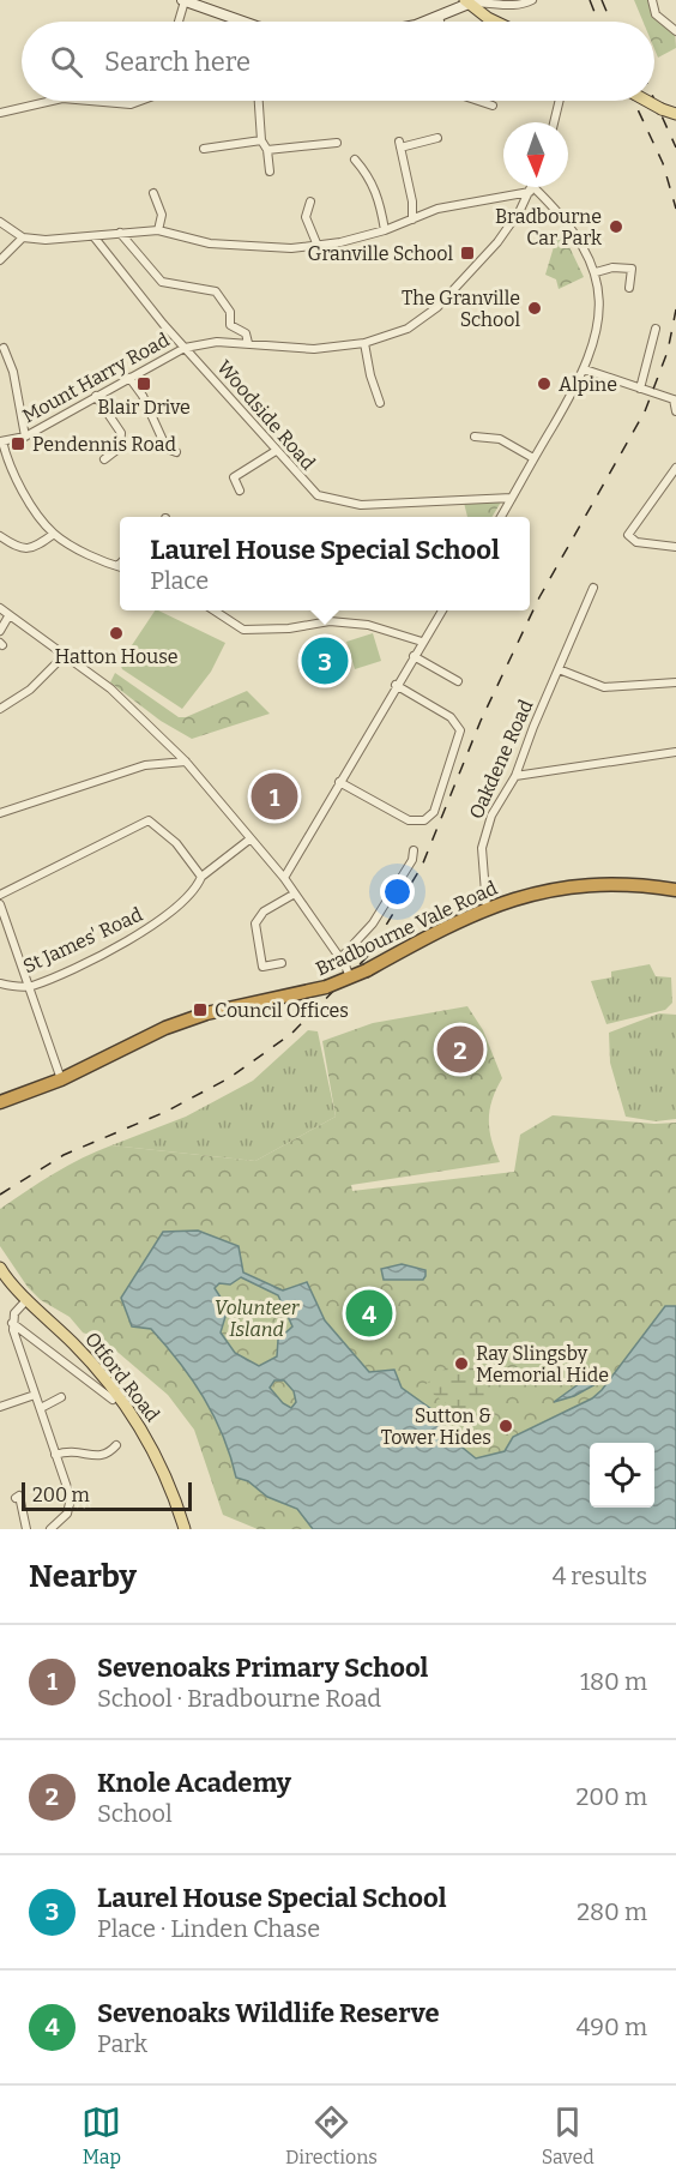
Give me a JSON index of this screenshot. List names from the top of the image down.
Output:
{
  "streets": {
    "highway": ["Bradbourne Vale Road"],
    "main road": ["Otford Road"],
    "street": [
      "Mount Harry Road",
      "Woodside Road",
      "Oakdene Road",
      "St James' Road"
    ]
  },
  "crossings": [
    ["Mount Harry Road", "Woodside Road"],
    ["Oakdene Road", "Bradbourne Vale Road"]
  ],
  "parks": ["Volunteer Island"],
  "places": {
    "other": [
      "Bradbourne Car Park",
      "The Granville School",
      "Alpine",
      "Hatton House",
      "Ray Slingsby Memorial Hide",
      "Sutton & Tower Hides"
    ],
    "transit": [
      "Granville School",
      "Blair Drive",
      "Pendennis Road",
      "Council Offices"
    ]
  },
  "scale_bar": "200 m",
  "north": "bottom",
  "page": {
    "search": "Search here",
    "popup": ["Laurel House Special School", "Place"],
    "pins": [
      "3",
      "1",
      "2",
      "4"
    ],
    "scale": "200 m",
    "heading": ["Nearby", "4 results"],
    "list": [
      {
        "mark": "1",
        "name": "Sevenoaks Primary School",
        "note": "School · Bradbourne Road",
        "value": "180 m"
      },
      {
        "mark": "2",
        "name": "Knole Academy",
        "note": "School",
        "value": "200 m"
      },
      {
        "mark": "3",
        "name": "Laurel House Special School",
        "note": "Place · Linden Chase",
        "value": "280 m"
      },
      {
        "mark": "4",
        "name": "Sevenoaks Wildlife Reserve",
        "note": "Park",
        "value": "490 m"
      }
    ],
    "nav": ["Map", "Directions", "Saved"]
  }
}
